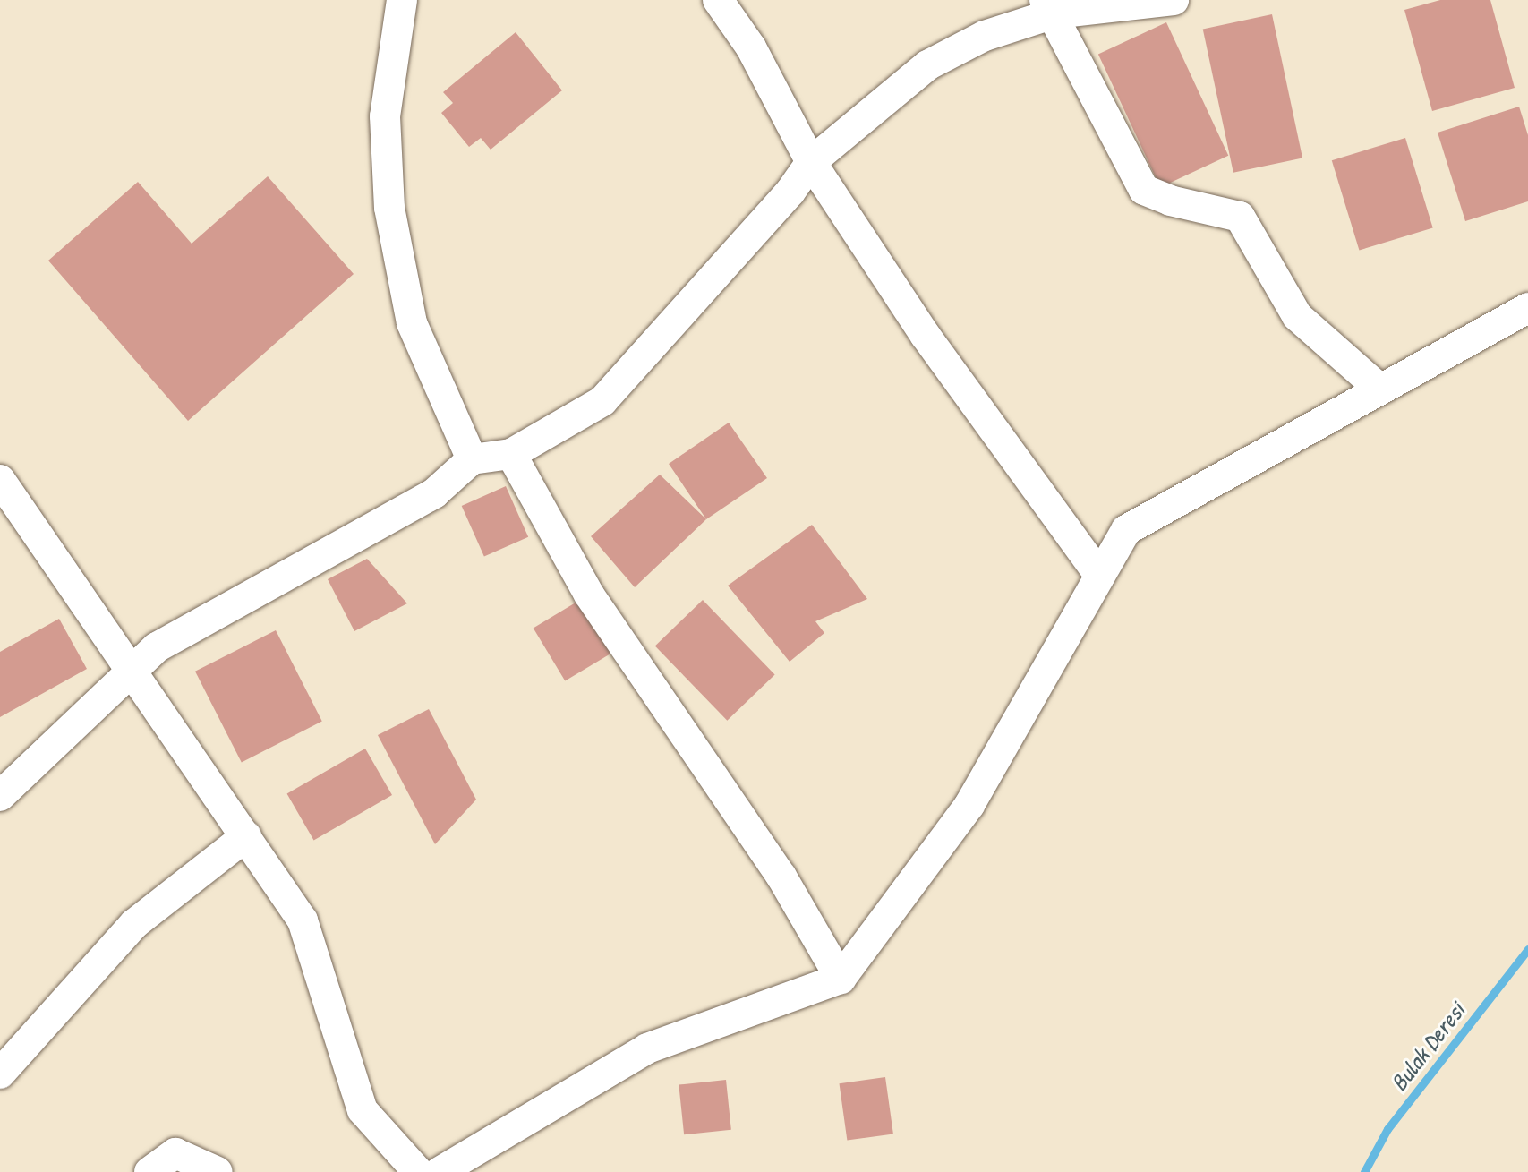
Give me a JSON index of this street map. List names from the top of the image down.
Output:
{
  "water": ["Bulak Deresi"]
}
